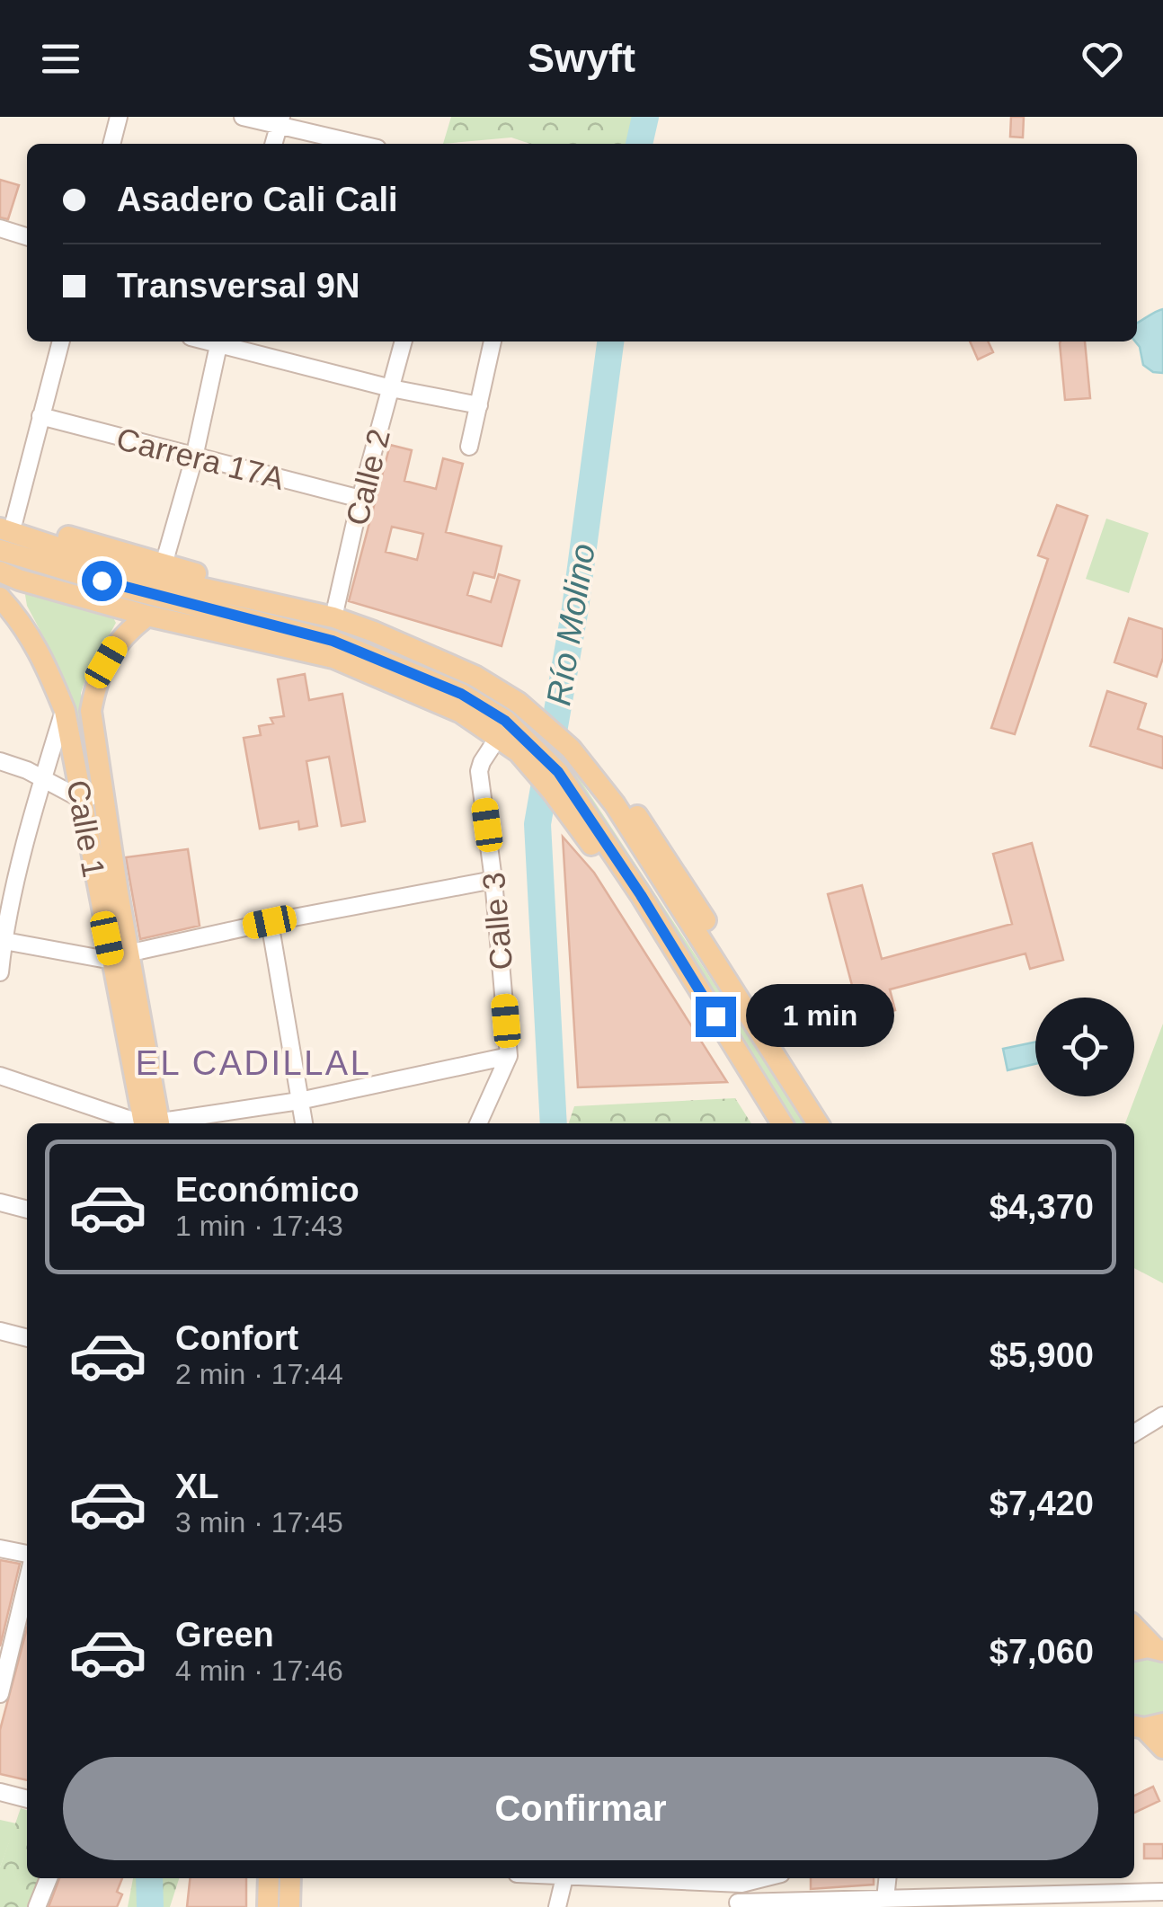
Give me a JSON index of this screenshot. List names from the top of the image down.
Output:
{
  "streets": {
    "main road": ["Calle 1"],
    "street": ["Carrera 17A", "Calle 2", "Calle 3"]
  },
  "crossings": [
    ["Carrera 17A", "Calle 2"]
  ],
  "districts": ["EL CADILLAL"],
  "water": ["Río Molino"],
  "page": {
    "header": "Swyft",
    "banner": ["Asadero Cali Cali", "Transversal 9N"],
    "bubble": "1 min",
    "list": [
      {
        "name": "Económico",
        "note": "1 min · 17:43",
        "value": "$4,370"
      },
      {
        "name": "Confort",
        "note": "2 min · 17:44",
        "value": "$5,900"
      },
      {
        "name": "XL",
        "note": "3 min · 17:45",
        "value": "$7,420"
      },
      {
        "name": "Green",
        "note": "4 min · 17:46",
        "value": "$7,060"
      }
    ],
    "buttons": "Confirmar"
  }
}
